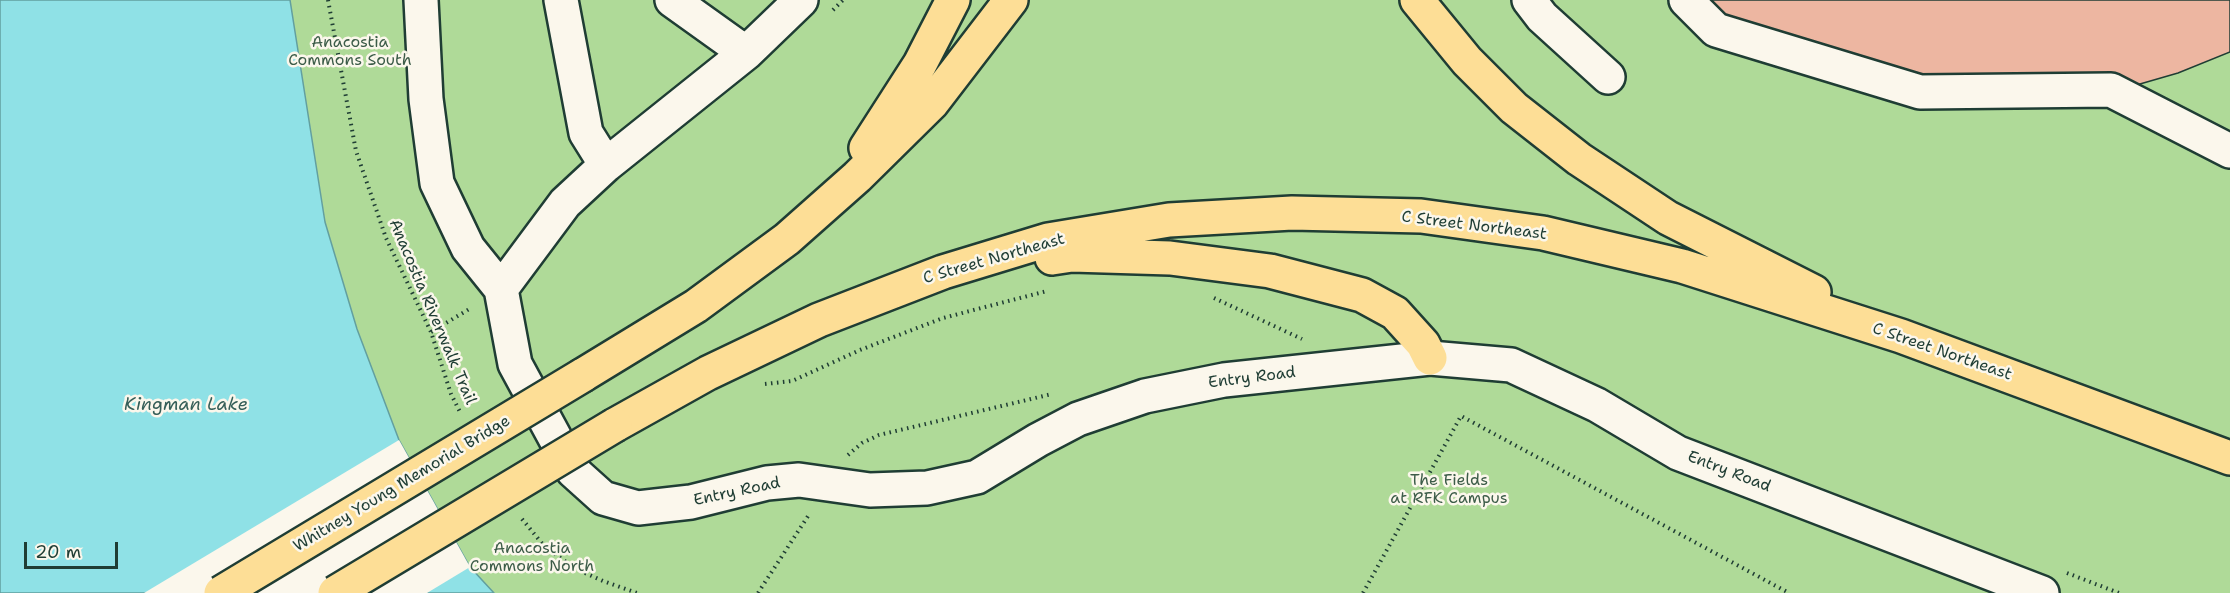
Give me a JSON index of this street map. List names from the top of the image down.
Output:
{
  "streets": {
    "main road": ["C Street Northeast", "Whitney Young Memorial Bridge"],
    "street": ["Entry Road"],
    "path": ["Anacostia Riverwalk Trail"]
  },
  "water": ["Kingman Lake"],
  "parks": ["Anacostia Commons South", "The Fields at RFK Campus", "Anacostia Commons North"],
  "scale_bar": "20 m"
}
